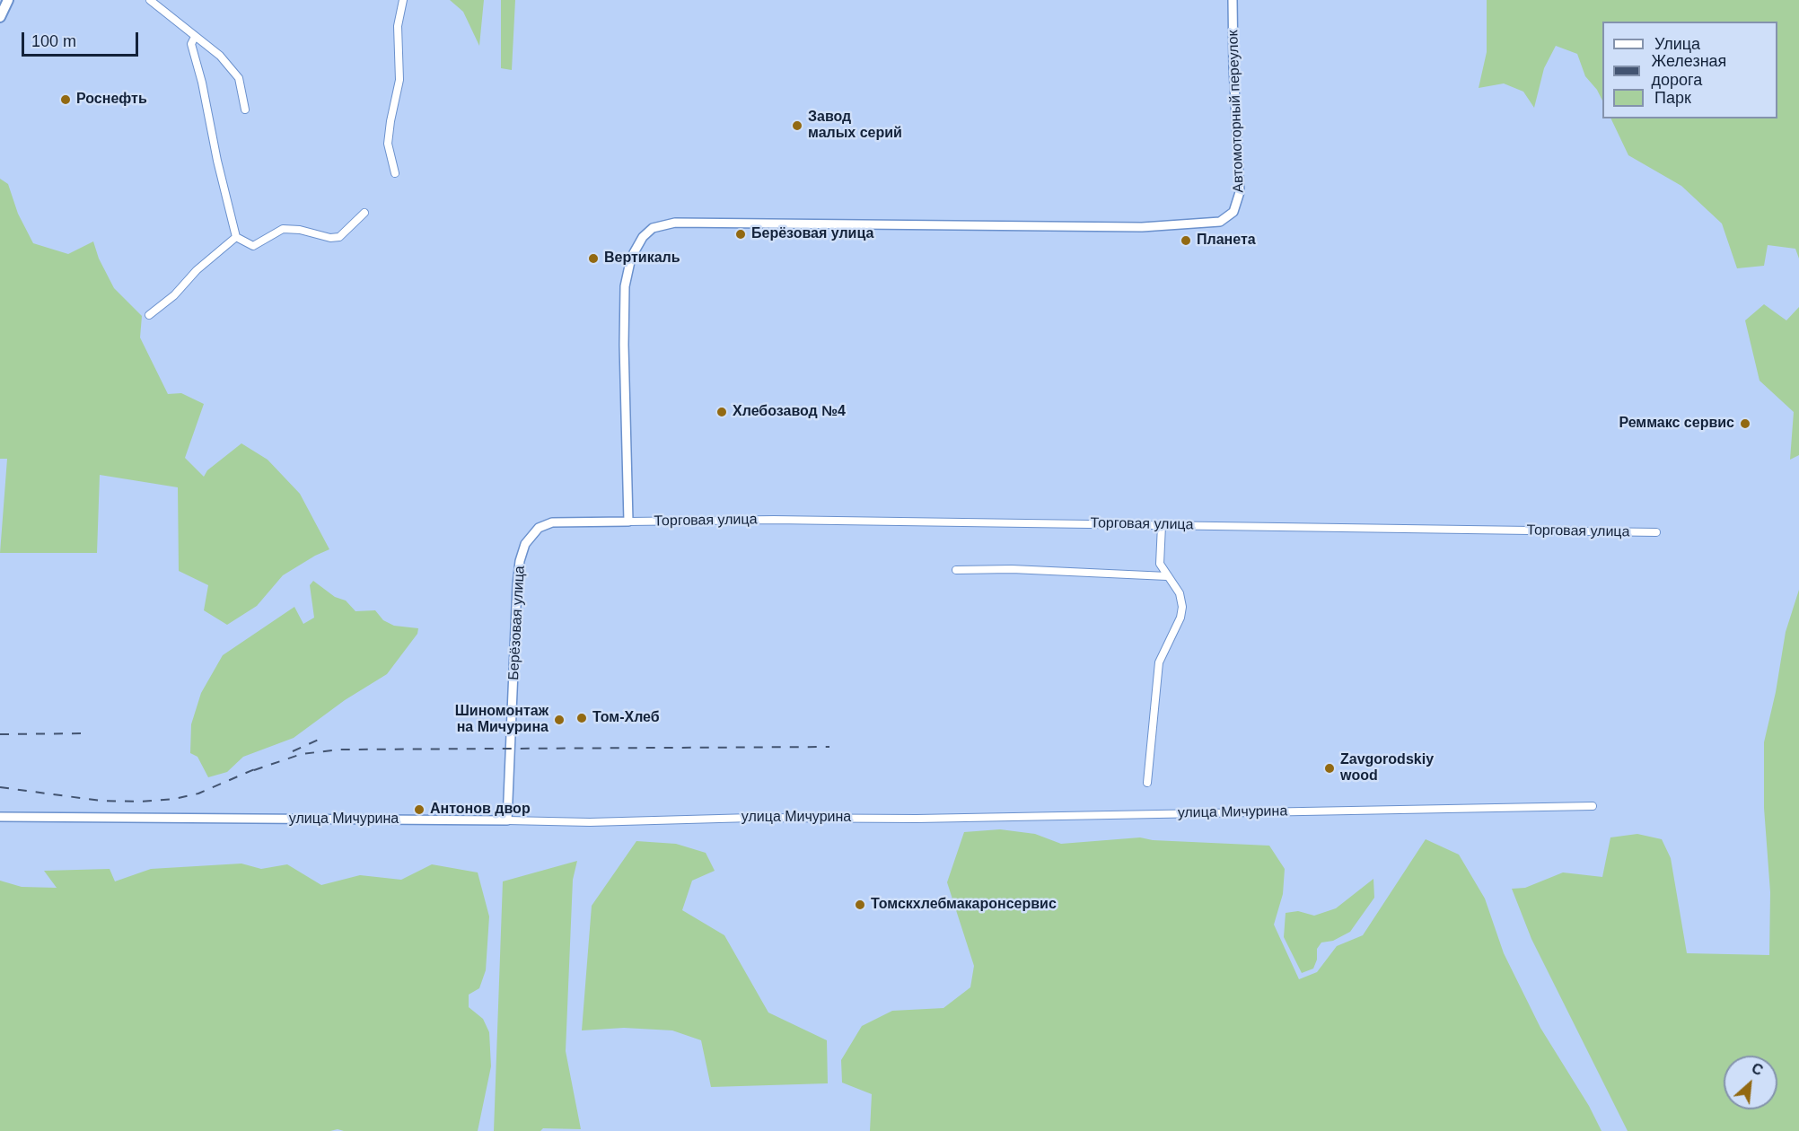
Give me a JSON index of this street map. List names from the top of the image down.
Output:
{
  "streets": {
    "street": [
      "Автомоторный переулок",
      "Торговая улица",
      "Берёзовая улица",
      "улица Мичурина"
    ]
  },
  "crossings": [
    ["Автомоторный переулок", "Торговая улица"],
    ["Автомоторный переулок", "Берёзовая улица"],
    ["Торговая улица", "Берёзовая улица"],
    ["Берёзовая улица", "улица Мичурина"]
  ],
  "places": [
    "Роснефть",
    "Завод малых серий",
    "Берёзовая улица",
    "Планета",
    "Вертикаль",
    "Хлебозавод №4",
    "Реммакс сервис",
    "Том-Хлеб",
    "Шиномонтаж на Мичурина",
    "Zavgorodskiy wood",
    "Антонов двор",
    "Томскхлебмакаронсервис"
  ],
  "legend": ["Улица", "Железная дорога", "Парк"],
  "scale_bar": "100 m",
  "north": "top right"
}
